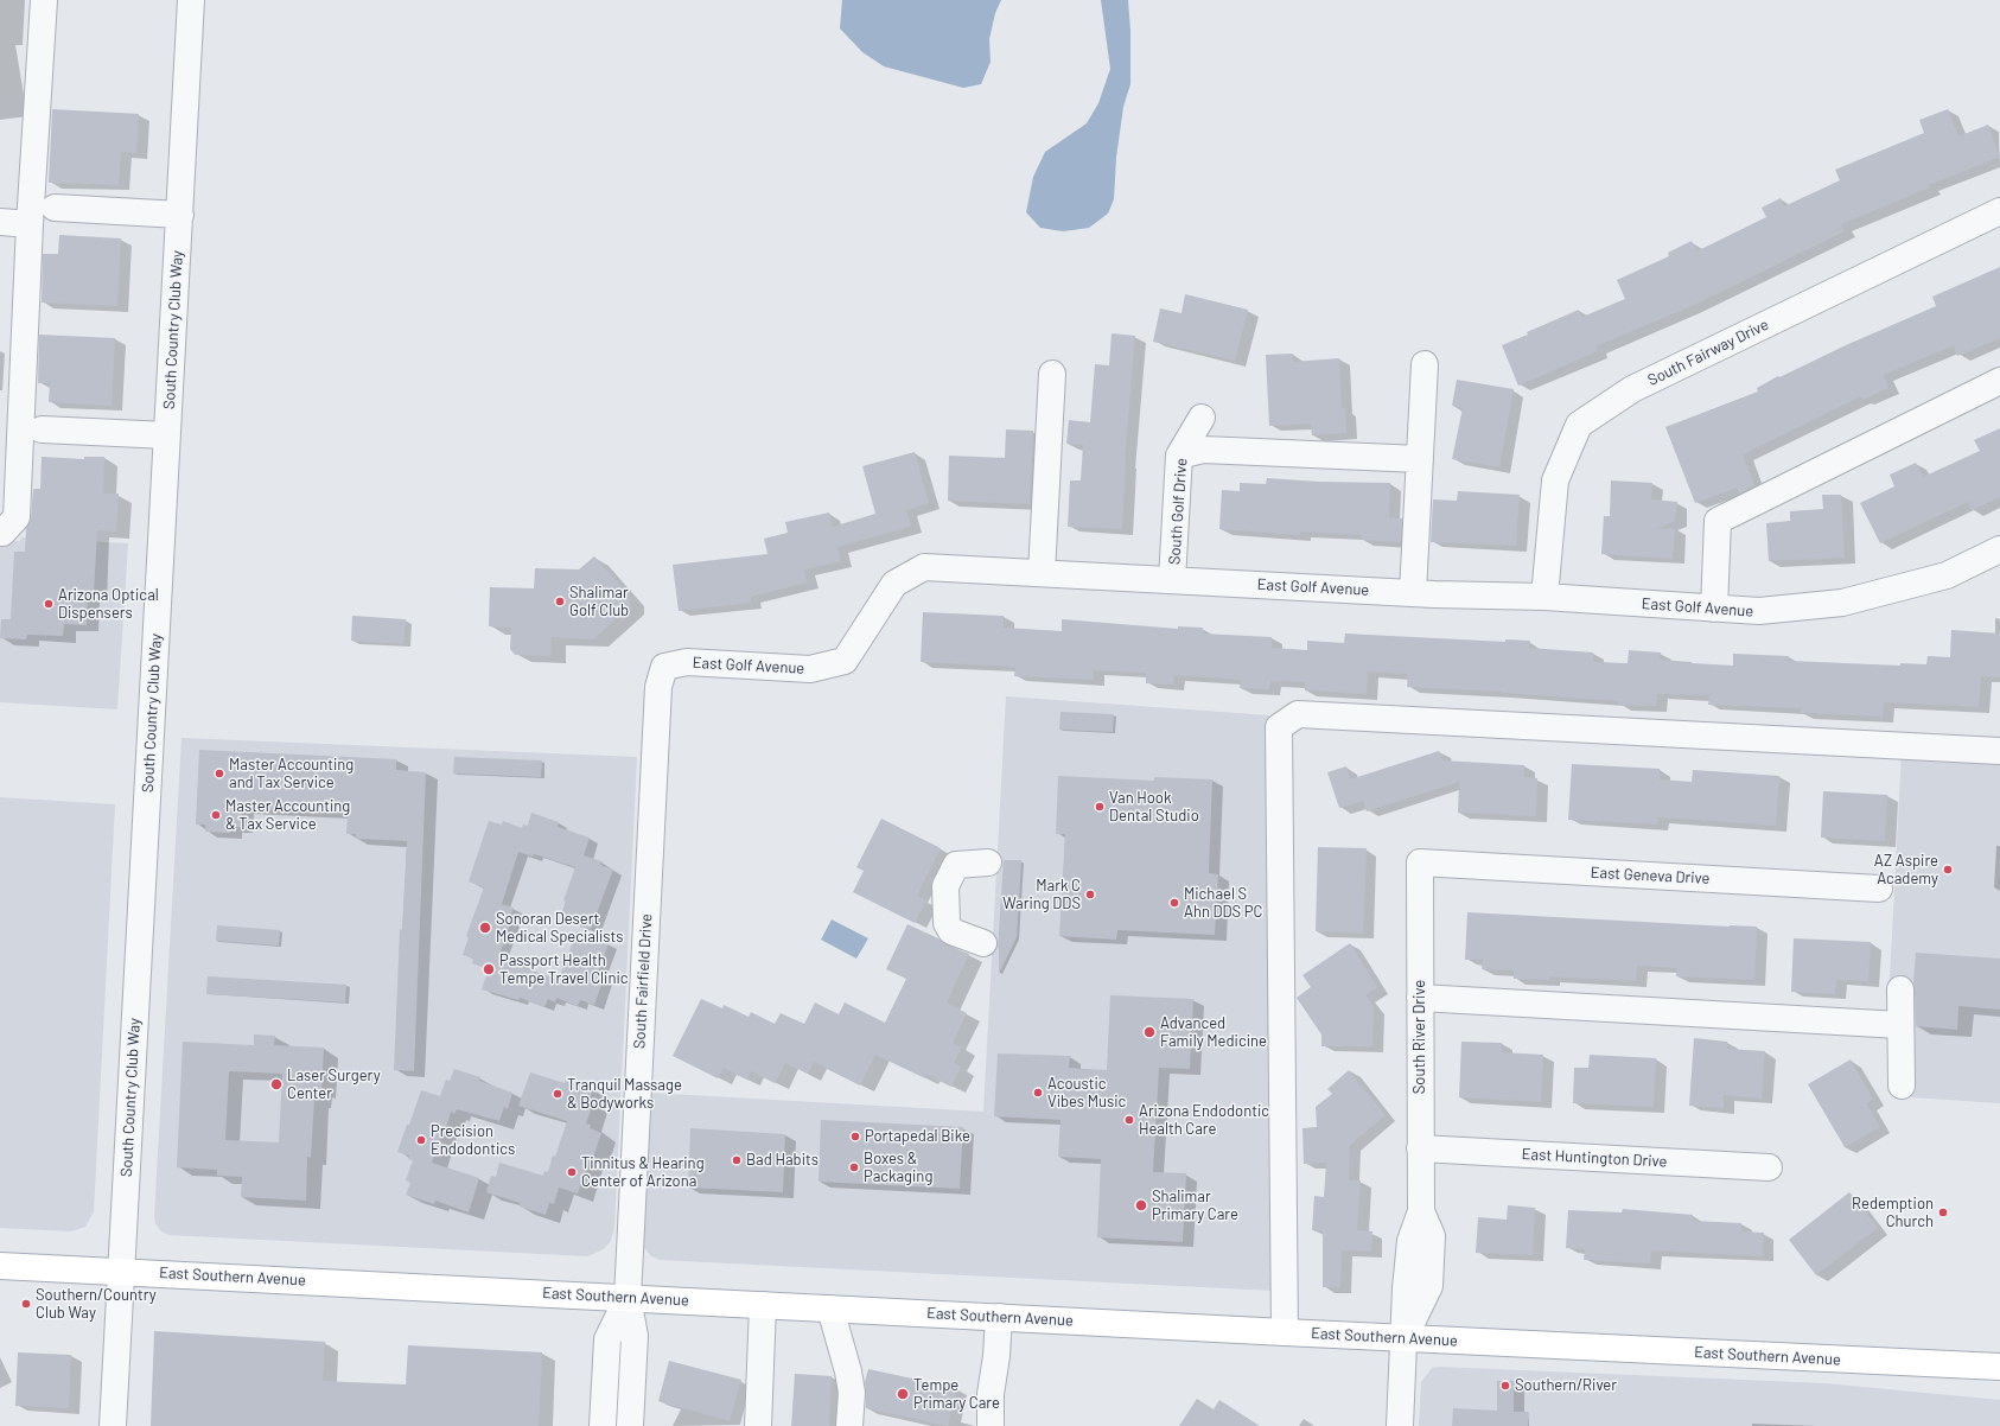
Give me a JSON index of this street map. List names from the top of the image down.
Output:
{
  "streets": {
    "main road": ["East Southern Avenue"],
    "street": [
      "South Country Club Way",
      "South Fairway Drive",
      "South Golf Drive",
      "East Golf Avenue",
      "East Geneva Drive",
      "South Fairfield Drive",
      "South River Drive",
      "East Huntington Drive"
    ]
  },
  "crossings": [
    ["South Country Club Way", "East Southern Avenue"],
    ["South Fairway Drive", "East Golf Avenue"],
    ["South Golf Drive", "East Golf Avenue"],
    ["East Golf Avenue", "South Fairfield Drive"],
    ["East Geneva Drive", "South River Drive"],
    ["South Fairfield Drive", "East Southern Avenue"],
    ["South River Drive", "East Huntington Drive"],
    ["South River Drive", "East Southern Avenue"]
  ],
  "places": [
    "Shalimar Golf Club",
    "Arizona Optical Dispensers",
    "Master Accounting and Tax Service",
    "Van Hook Dental Studio",
    "Master Accounting & Tax Service",
    "AZ Aspire Academy",
    "Mark C Waring DDS",
    "Michael S Ahn DDS PC",
    "Sonoran Desert Medical Specialists",
    "Passport Health Tempe Travel Clinic",
    "Advanced Family Medicine",
    "Laser Surgery Center",
    "Acoustic Vibes Music",
    "Tranquil Massage & Bodyworks",
    "Arizona Endodontic Health Care",
    "Portapedal Bike",
    "Precision Endodontics",
    "Bad Habits",
    "Boxes & Packaging",
    "Tinnitus & Hearing Center of Arizona",
    "Shalimar Primary Care",
    "Redemption Church",
    "Southern/Country Club Way",
    "Southern/River",
    "Tempe Primary Care"
  ]
}
